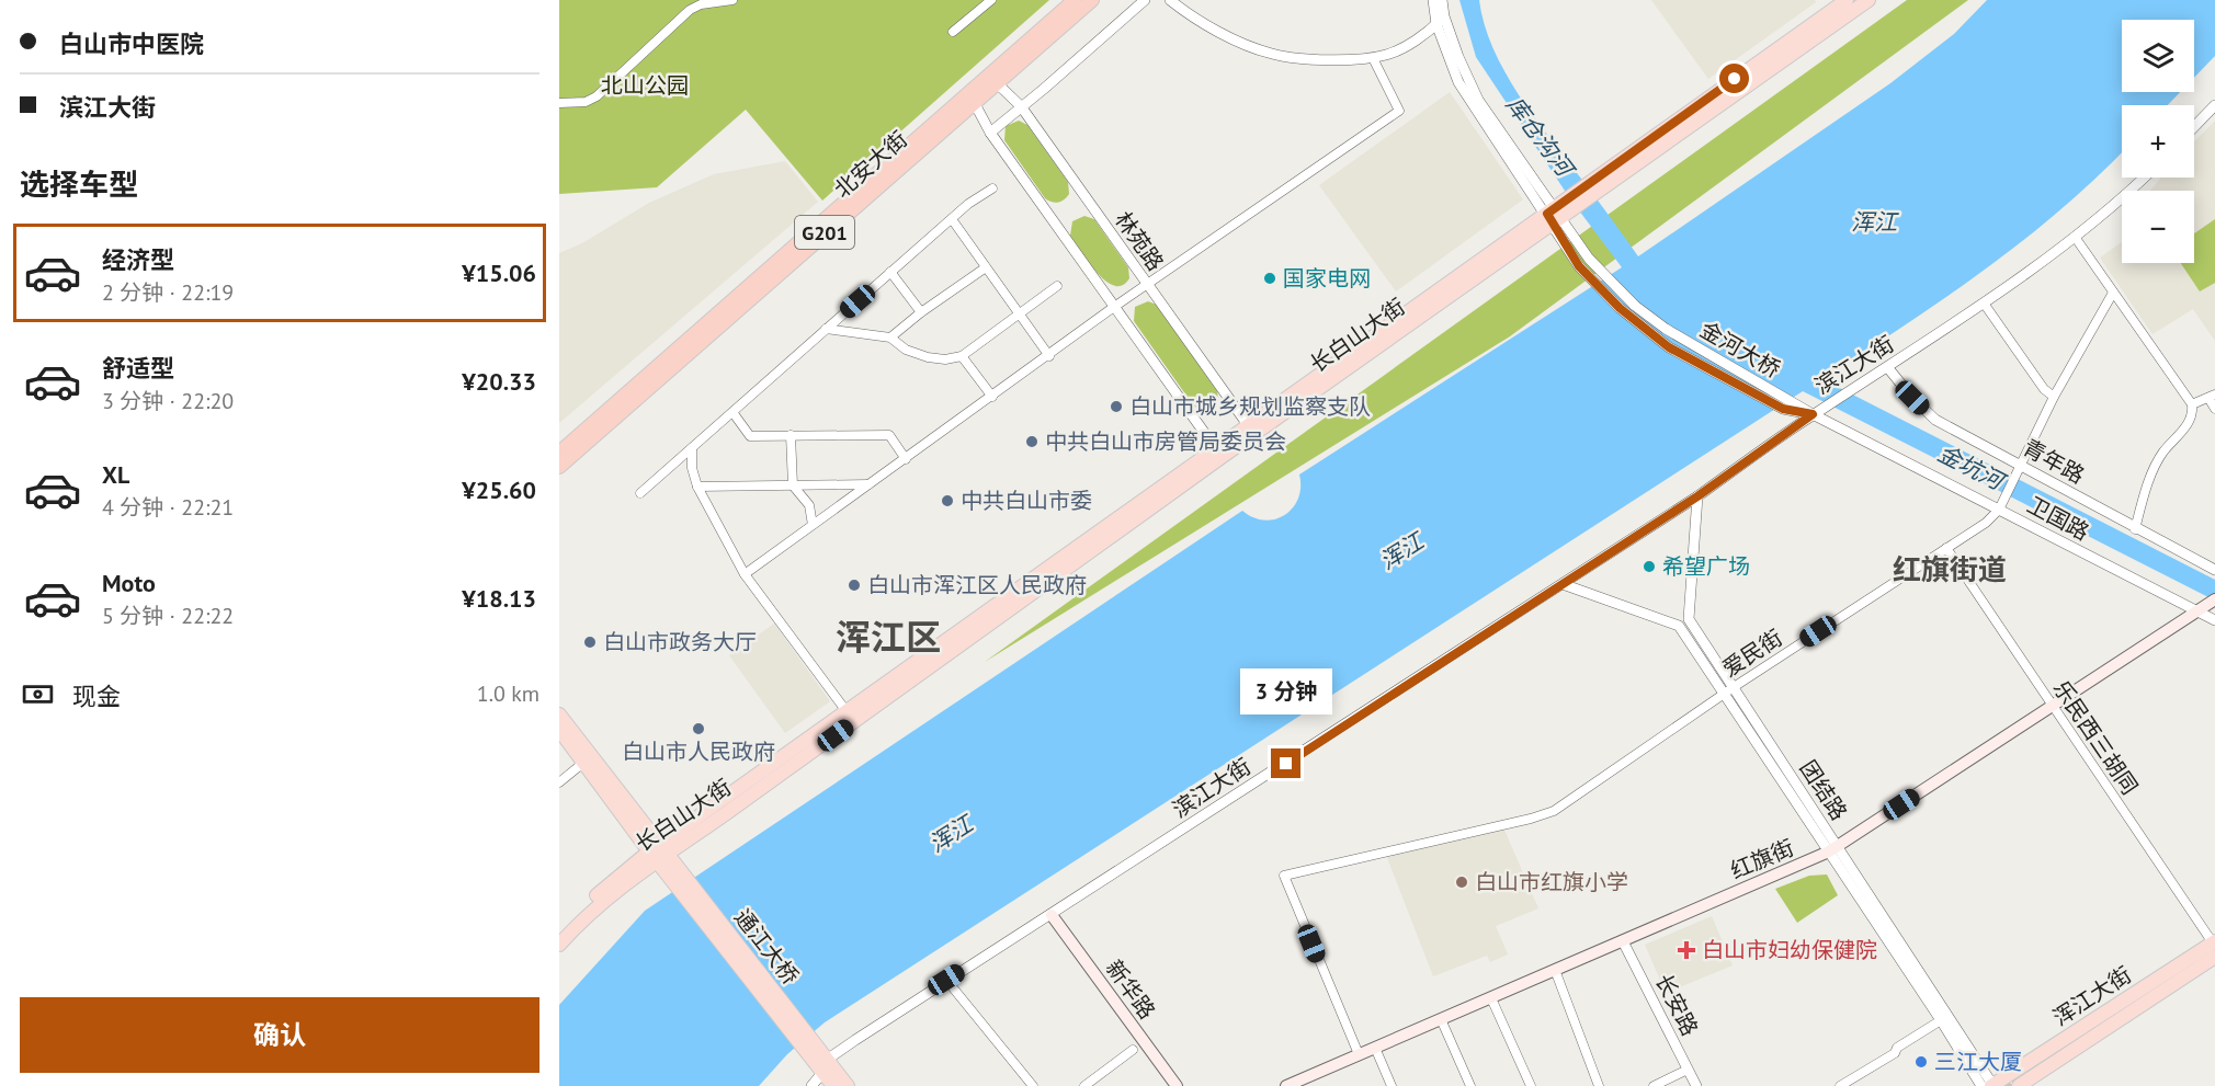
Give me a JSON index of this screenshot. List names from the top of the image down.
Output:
{
  "streets": {
    "highway": ["北安大街", "G201"],
    "main road": [
      "长白山大街",
      "红旗街",
      "通江大桥",
      "新华路",
      "浑江大街"
    ],
    "street": [
      "林苑路",
      "金河大桥",
      "滨江大街",
      "青年路",
      "卫国路",
      "爱民街",
      "乐民西三胡同",
      "团结路",
      "长安路"
    ]
  },
  "crossings": [
    ["北安大街", "林苑路"],
    ["林苑路", "长白山大街"],
    ["长白山大街", "金河大桥"],
    ["长白山大街", "通江大桥"],
    ["金河大桥", "滨江大街"],
    ["金河大桥", "卫国路"],
    ["滨江大街", "青年路"],
    ["滨江大街", "卫国路"],
    ["滨江大街", "通江大桥"],
    ["滨江大街", "新华路"],
    ["青年路", "爱民街"],
    ["卫国路", "爱民街"],
    ["卫国路", "红旗街"],
    ["爱民街", "乐民西三胡同"],
    ["爱民街", "团结路"],
    ["爱民街", "红旗街"],
    ["乐民西三胡同", "红旗街"],
    ["乐民西三胡同", "浑江大街"],
    ["团结路", "红旗街"],
    ["团结路", "浑江大街"],
    ["红旗街", "长安路"]
  ],
  "districts": ["红旗街道", "浑江区"],
  "water": ["库仓沟河", "浑江", "金坑河"],
  "parks": ["北山公园"],
  "places": {
    "other": [
      "国家电网",
      "白山市城乡规划监察支队",
      "中共白山市房管局委员会",
      "中共白山市委",
      "希望广场",
      "白山市浑江区人民政府",
      "白山市政务大厅",
      "白山市人民政府",
      "白山市红旗小学",
      "三江大厦"
    ],
    "health": ["白山市妇幼保健院"]
  },
  "page": {
    "banner": ["白山市中医院", "滨江大街"],
    "map_buttons": ["+", "−"],
    "heading": "选择车型",
    "list": [
      {
        "name": "经济型",
        "note": "2 分钟 · 22:19",
        "value": "¥15.06"
      },
      {
        "name": "舒适型",
        "note": "3 分钟 · 22:20",
        "value": "¥20.33"
      },
      {
        "name": "XL",
        "note": "4 分钟 · 22:21",
        "value": "¥25.60"
      },
      {
        "name": "Moto",
        "note": "5 分钟 · 22:22",
        "value": "¥18.13"
      }
    ],
    "pay": ["现金", "1.0 km"],
    "bubble": "3 分钟",
    "buttons": "确认"
  }
}
